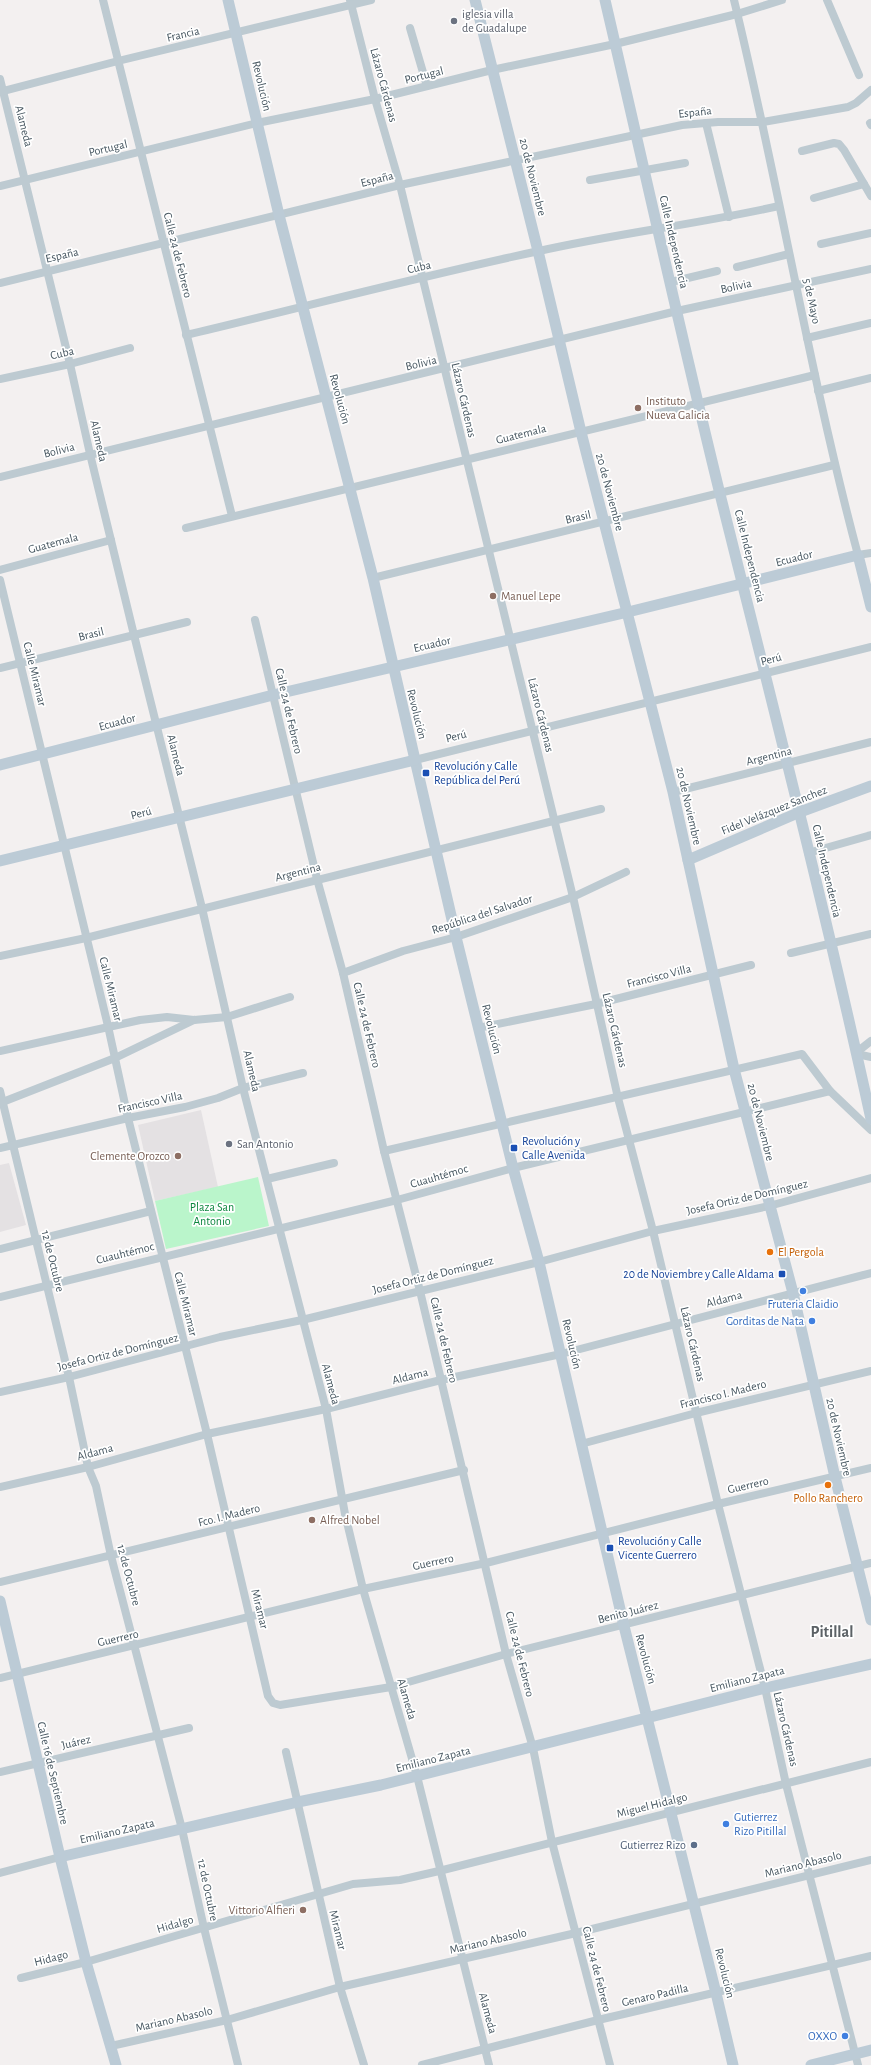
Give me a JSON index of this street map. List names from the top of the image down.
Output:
{
  "streets": {
    "street": [
      "Francia",
      "Portugal",
      "Lázaro Cárdenas",
      "Revolución",
      "España",
      "Alameda",
      "20 de Noviembre",
      "Calle Independencia",
      "Calle 24 de Febrero",
      "Cuba",
      "Bolivia",
      "5 de Mayo",
      "Guatemala",
      "Brasil",
      "Ecuador",
      "Perú",
      "Calle Miramar",
      "Argentina",
      "Fidel Velázquez Sanchez",
      "República del Salvador",
      "Francisco Villa",
      "Cuauhtémoc",
      "Josefa Ortiz de Domínguez",
      "12 de Octubre",
      "Aldama",
      "Francisco I. Madero",
      "Guerrero",
      "Fco. I. Madero",
      "Miramar",
      "Benito Juárez",
      "Emiliano Zapata",
      "Juárez",
      "Calle 16 de Septiembre",
      "Miguel Hidalgo",
      "Mariano Abasolo",
      "Hidalgo",
      "Hidago",
      "Genaro Padilla"
    ]
  },
  "crossings": [
    ["Francia", "Lázaro Cárdenas"],
    ["Francia", "Revolución"],
    ["Francia", "Alameda"],
    ["Francia", "Calle 24 de Febrero"],
    ["Portugal", "Lázaro Cárdenas"],
    ["Portugal", "Revolución"],
    ["Portugal", "Alameda"],
    ["Portugal", "20 de Noviembre"],
    ["Portugal", "Calle Independencia"],
    ["Portugal", "Calle 24 de Febrero"],
    ["Portugal", "5 de Mayo"],
    ["Lázaro Cárdenas", "España"],
    ["Lázaro Cárdenas", "Cuba"],
    ["Lázaro Cárdenas", "Bolivia"],
    ["Lázaro Cárdenas", "Guatemala"],
    ["Lázaro Cárdenas", "Brasil"],
    ["Lázaro Cárdenas", "Ecuador"],
    ["Lázaro Cárdenas", "Perú"],
    ["Lázaro Cárdenas", "Argentina"],
    ["Lázaro Cárdenas", "República del Salvador"],
    ["Lázaro Cárdenas", "Francisco Villa"],
    ["Lázaro Cárdenas", "Cuauhtémoc"],
    ["Lázaro Cárdenas", "Josefa Ortiz de Domínguez"],
    ["Lázaro Cárdenas", "Aldama"],
    ["Lázaro Cárdenas", "Francisco I. Madero"],
    ["Lázaro Cárdenas", "Guerrero"],
    ["Lázaro Cárdenas", "Benito Juárez"],
    ["Lázaro Cárdenas", "Emiliano Zapata"],
    ["Lázaro Cárdenas", "Miguel Hidalgo"],
    ["Lázaro Cárdenas", "Mariano Abasolo"],
    ["Lázaro Cárdenas", "Genaro Padilla"],
    ["Revolución", "España"],
    ["Revolución", "Cuba"],
    ["Revolución", "Bolivia"],
    ["Revolución", "Guatemala"],
    ["Revolución", "Brasil"],
    ["Revolución", "Ecuador"],
    ["Revolución", "Perú"],
    ["Revolución", "Argentina"],
    ["Revolución", "República del Salvador"],
    ["Revolución", "Francisco Villa"],
    ["Revolución", "Cuauhtémoc"],
    ["Revolución", "Josefa Ortiz de Domínguez"],
    ["Revolución", "Aldama"],
    ["Revolución", "Francisco I. Madero"],
    ["Revolución", "Guerrero"],
    ["Revolución", "Benito Juárez"],
    ["Revolución", "Emiliano Zapata"],
    ["Revolución", "Miguel Hidalgo"],
    ["Revolución", "Mariano Abasolo"],
    ["Revolución", "Genaro Padilla"],
    ["España", "Alameda"],
    ["España", "20 de Noviembre"],
    ["España", "Calle Independencia"],
    ["España", "Calle 24 de Febrero"],
    ["España", "5 de Mayo"],
    ["Alameda", "Cuba"],
    ["Alameda", "Bolivia"],
    ["Alameda", "Guatemala"],
    ["Alameda", "Brasil"],
    ["Alameda", "Ecuador"],
    ["Alameda", "Perú"],
    ["Alameda", "Argentina"],
    ["Alameda", "Francisco Villa"],
    ["Alameda", "Cuauhtémoc"],
    ["Alameda", "Josefa Ortiz de Domínguez"],
    ["Alameda", "Aldama"],
    ["Alameda", "Guerrero"],
    ["Alameda", "Fco. I. Madero"],
    ["Alameda", "Miramar"],
    ["Alameda", "Benito Juárez"],
    ["Alameda", "Emiliano Zapata"],
    ["Alameda", "Miguel Hidalgo"],
    ["Alameda", "Mariano Abasolo"],
    ["Alameda", "Hidalgo"],
    ["Alameda", "Genaro Padilla"],
    ["20 de Noviembre", "Cuba"],
    ["20 de Noviembre", "Bolivia"],
    ["20 de Noviembre", "Guatemala"],
    ["20 de Noviembre", "Brasil"],
    ["20 de Noviembre", "Ecuador"],
    ["20 de Noviembre", "Perú"],
    ["20 de Noviembre", "Argentina"],
    ["20 de Noviembre", "Fidel Velázquez Sanchez"],
    ["20 de Noviembre", "Francisco Villa"],
    ["20 de Noviembre", "Cuauhtémoc"],
    ["20 de Noviembre", "Josefa Ortiz de Domínguez"],
    ["20 de Noviembre", "Aldama"],
    ["20 de Noviembre", "Francisco I. Madero"],
    ["20 de Noviembre", "Guerrero"],
    ["20 de Noviembre", "Benito Juárez"],
    ["Calle Independencia", "Cuba"],
    ["Calle Independencia", "Bolivia"],
    ["Calle Independencia", "Guatemala"],
    ["Calle Independencia", "Brasil"],
    ["Calle Independencia", "Ecuador"],
    ["Calle Independencia", "Perú"],
    ["Calle Independencia", "Argentina"],
    ["Calle Independencia", "Fidel Velázquez Sanchez"],
    ["Calle 24 de Febrero", "Cuba"],
    ["Calle 24 de Febrero", "Bolivia"],
    ["Calle 24 de Febrero", "Guatemala"],
    ["Calle 24 de Febrero", "Ecuador"],
    ["Calle 24 de Febrero", "Perú"],
    ["Calle 24 de Febrero", "Argentina"],
    ["Calle 24 de Febrero", "República del Salvador"],
    ["Calle 24 de Febrero", "Cuauhtémoc"],
    ["Calle 24 de Febrero", "Josefa Ortiz de Domínguez"],
    ["Calle 24 de Febrero", "Aldama"],
    ["Calle 24 de Febrero", "Guerrero"],
    ["Calle 24 de Febrero", "Fco. I. Madero"],
    ["Calle 24 de Febrero", "Benito Juárez"],
    ["Calle 24 de Febrero", "Emiliano Zapata"],
    ["Calle 24 de Febrero", "Miguel Hidalgo"],
    ["Calle 24 de Febrero", "Mariano Abasolo"],
    ["Calle 24 de Febrero", "Genaro Padilla"],
    ["Cuba", "5 de Mayo"],
    ["Bolivia", "5 de Mayo"],
    ["5 de Mayo", "Guatemala"],
    ["5 de Mayo", "Brasil"],
    ["5 de Mayo", "Ecuador"],
    ["Brasil", "Calle Miramar"],
    ["Ecuador", "Calle Miramar"],
    ["Perú", "Calle Miramar"],
    ["Calle Miramar", "Argentina"],
    ["Calle Miramar", "Francisco Villa"],
    ["Calle Miramar", "Cuauhtémoc"],
    ["Calle Miramar", "Josefa Ortiz de Domínguez"],
    ["Calle Miramar", "Miramar"],
    ["Francisco Villa", "12 de Octubre"],
    ["Cuauhtémoc", "12 de Octubre"],
    ["Josefa Ortiz de Domínguez", "12 de Octubre"],
    ["12 de Octubre", "Aldama"],
    ["12 de Octubre", "Guerrero"],
    ["12 de Octubre", "Fco. I. Madero"],
    ["12 de Octubre", "Emiliano Zapata"],
    ["12 de Octubre", "Juárez"],
    ["12 de Octubre", "Mariano Abasolo"],
    ["12 de Octubre", "Hidalgo"],
    ["Aldama", "Miramar"],
    ["Guerrero", "Miramar"],
    ["Guerrero", "Calle 16 de Septiembre"],
    ["Fco. I. Madero", "Miramar"],
    ["Miramar", "Benito Juárez"],
    ["Miramar", "Emiliano Zapata"],
    ["Miramar", "Mariano Abasolo"],
    ["Miramar", "Hidalgo"],
    ["Emiliano Zapata", "Calle 16 de Septiembre"],
    ["Juárez", "Calle 16 de Septiembre"],
    ["Calle 16 de Septiembre", "Mariano Abasolo"],
    ["Calle 16 de Septiembre", "Hidalgo"],
    ["Calle 16 de Septiembre", "Hidago"],
    ["Miguel Hidalgo", "Hidalgo"],
    ["Hidalgo", "Hidago"]
  ],
  "districts": ["Pitillal"],
  "parks": ["Plaza San Antonio"],
  "places": {
    "other": [
      "iglesia villa de Guadalupe",
      "Instituto Nueva Galicia",
      "Manuel Lepe",
      "San Antonio",
      "Clemente Orozco",
      "El Pergola",
      "Fruteria Claidio",
      "Gorditas de Nata",
      "Pollo Ranchero",
      "Alfred Nobel",
      "Gutierrez Rizo Pitillal",
      "Gutierrez Rizo",
      "Vittorio Alfieri",
      "OXXO"
    ],
    "transit": [
      "Revolución y Calle República del Perú",
      "Revolución y Calle Avenida",
      "20 de Noviembre y Calle Aldama",
      "Revolución y Calle Vicente Guerrero"
    ]
  }
}
